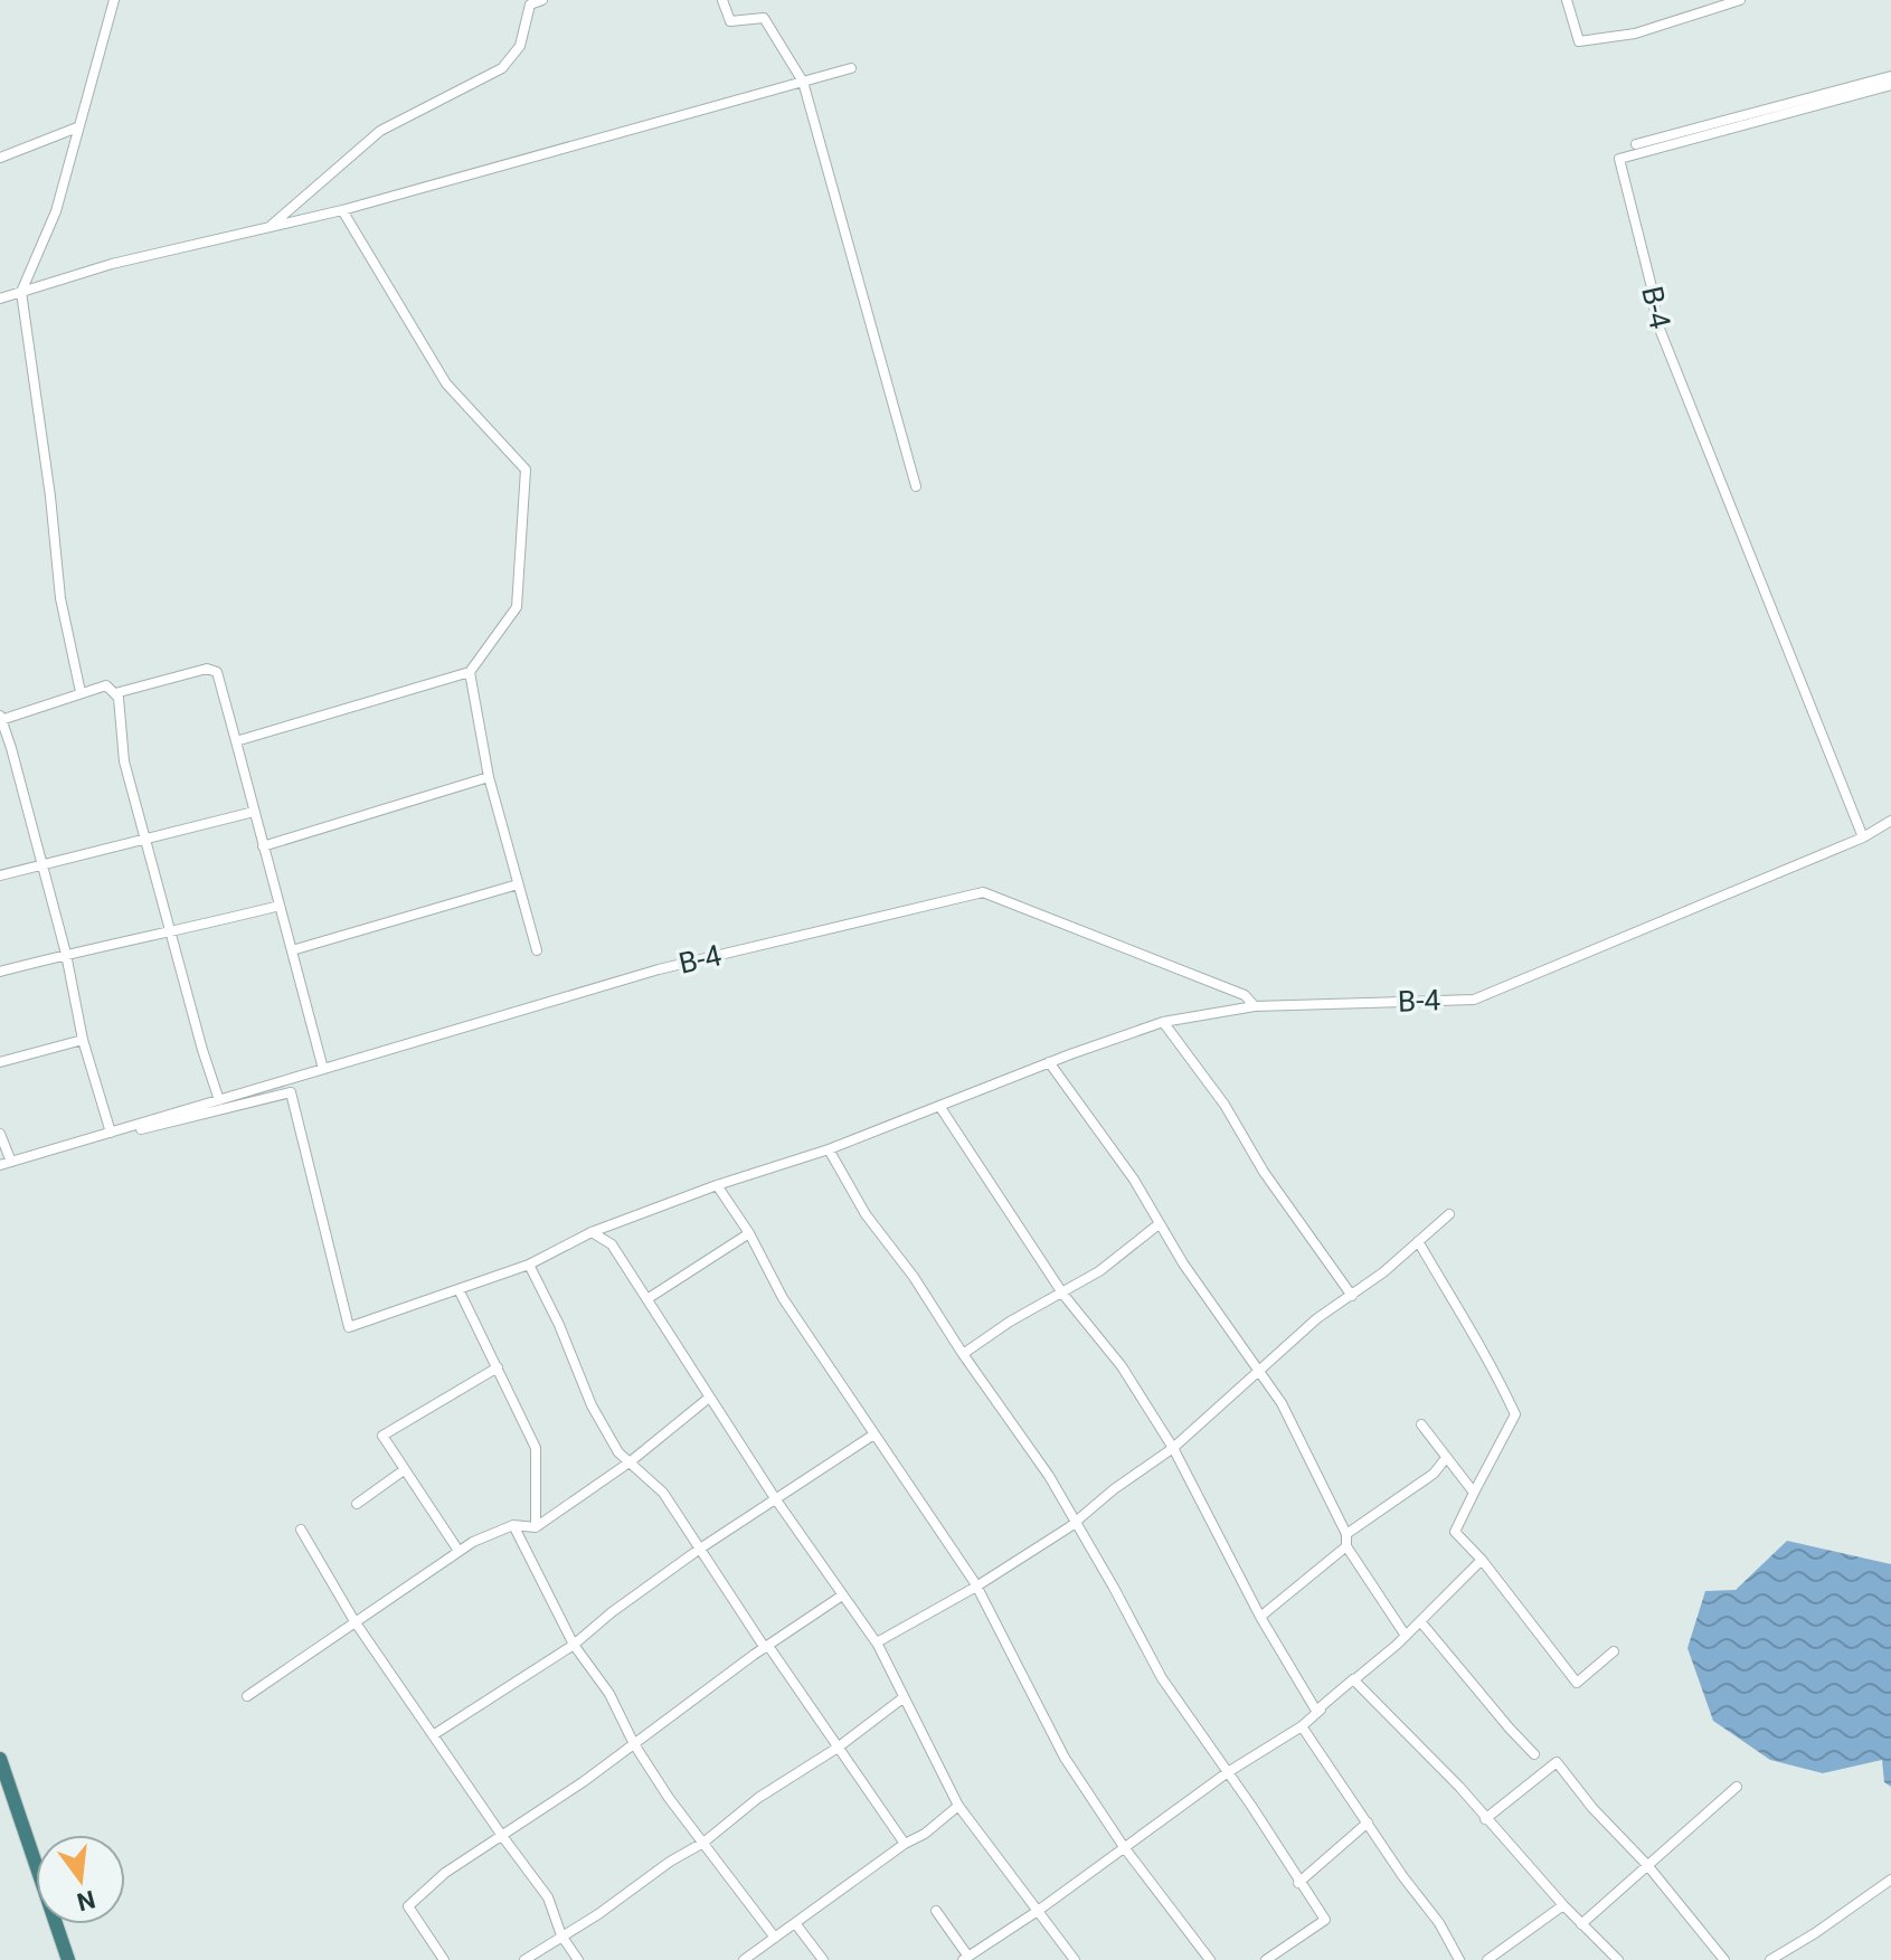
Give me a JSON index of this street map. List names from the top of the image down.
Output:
{
  "streets": {
    "street": ["B-4"]
  },
  "north": "bottom"
}
